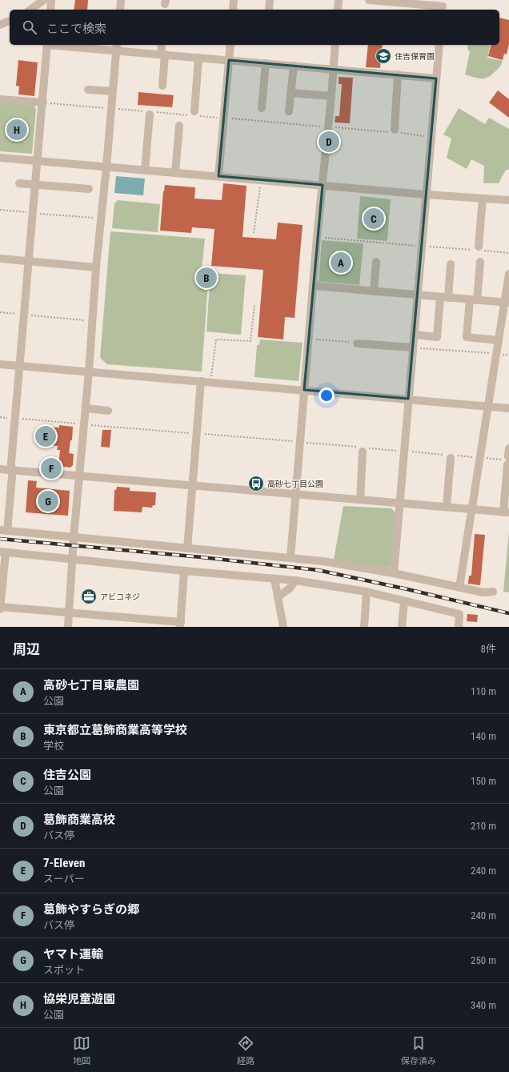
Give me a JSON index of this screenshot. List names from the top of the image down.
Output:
{
  "places": {
    "school or university": ["住吉保育園"],
    "bus stop": ["高砂七丁目公園"],
    "office": ["アビコネジ"]
  },
  "page": {
    "search": "ここで検索",
    "pins": [
      "H",
      "D",
      "C",
      "A",
      "B",
      "E",
      "F",
      "G"
    ],
    "heading": ["周辺", "8件"],
    "list": [
      {
        "mark": "A",
        "name": "高砂七丁目東農園",
        "note": "公園",
        "value": "110 m"
      },
      {
        "mark": "B",
        "name": "東京都立葛飾商業高等学校",
        "note": "学校",
        "value": "140 m"
      },
      {
        "mark": "C",
        "name": "住吉公園",
        "note": "公園",
        "value": "150 m"
      },
      {
        "mark": "D",
        "name": "葛飾商業高校",
        "note": "バス停",
        "value": "210 m"
      },
      {
        "mark": "E",
        "name": "7-Eleven",
        "note": "スーパー",
        "value": "240 m"
      },
      {
        "mark": "F",
        "name": "葛飾やすらぎの郷",
        "note": "バス停",
        "value": "240 m"
      },
      {
        "mark": "G",
        "name": "ヤマト運輸",
        "note": "スポット",
        "value": "250 m"
      },
      {
        "mark": "H",
        "name": "協栄児童遊園",
        "note": "公園",
        "value": "340 m"
      }
    ],
    "nav": ["地図", "経路", "保存済み"]
  }
}
